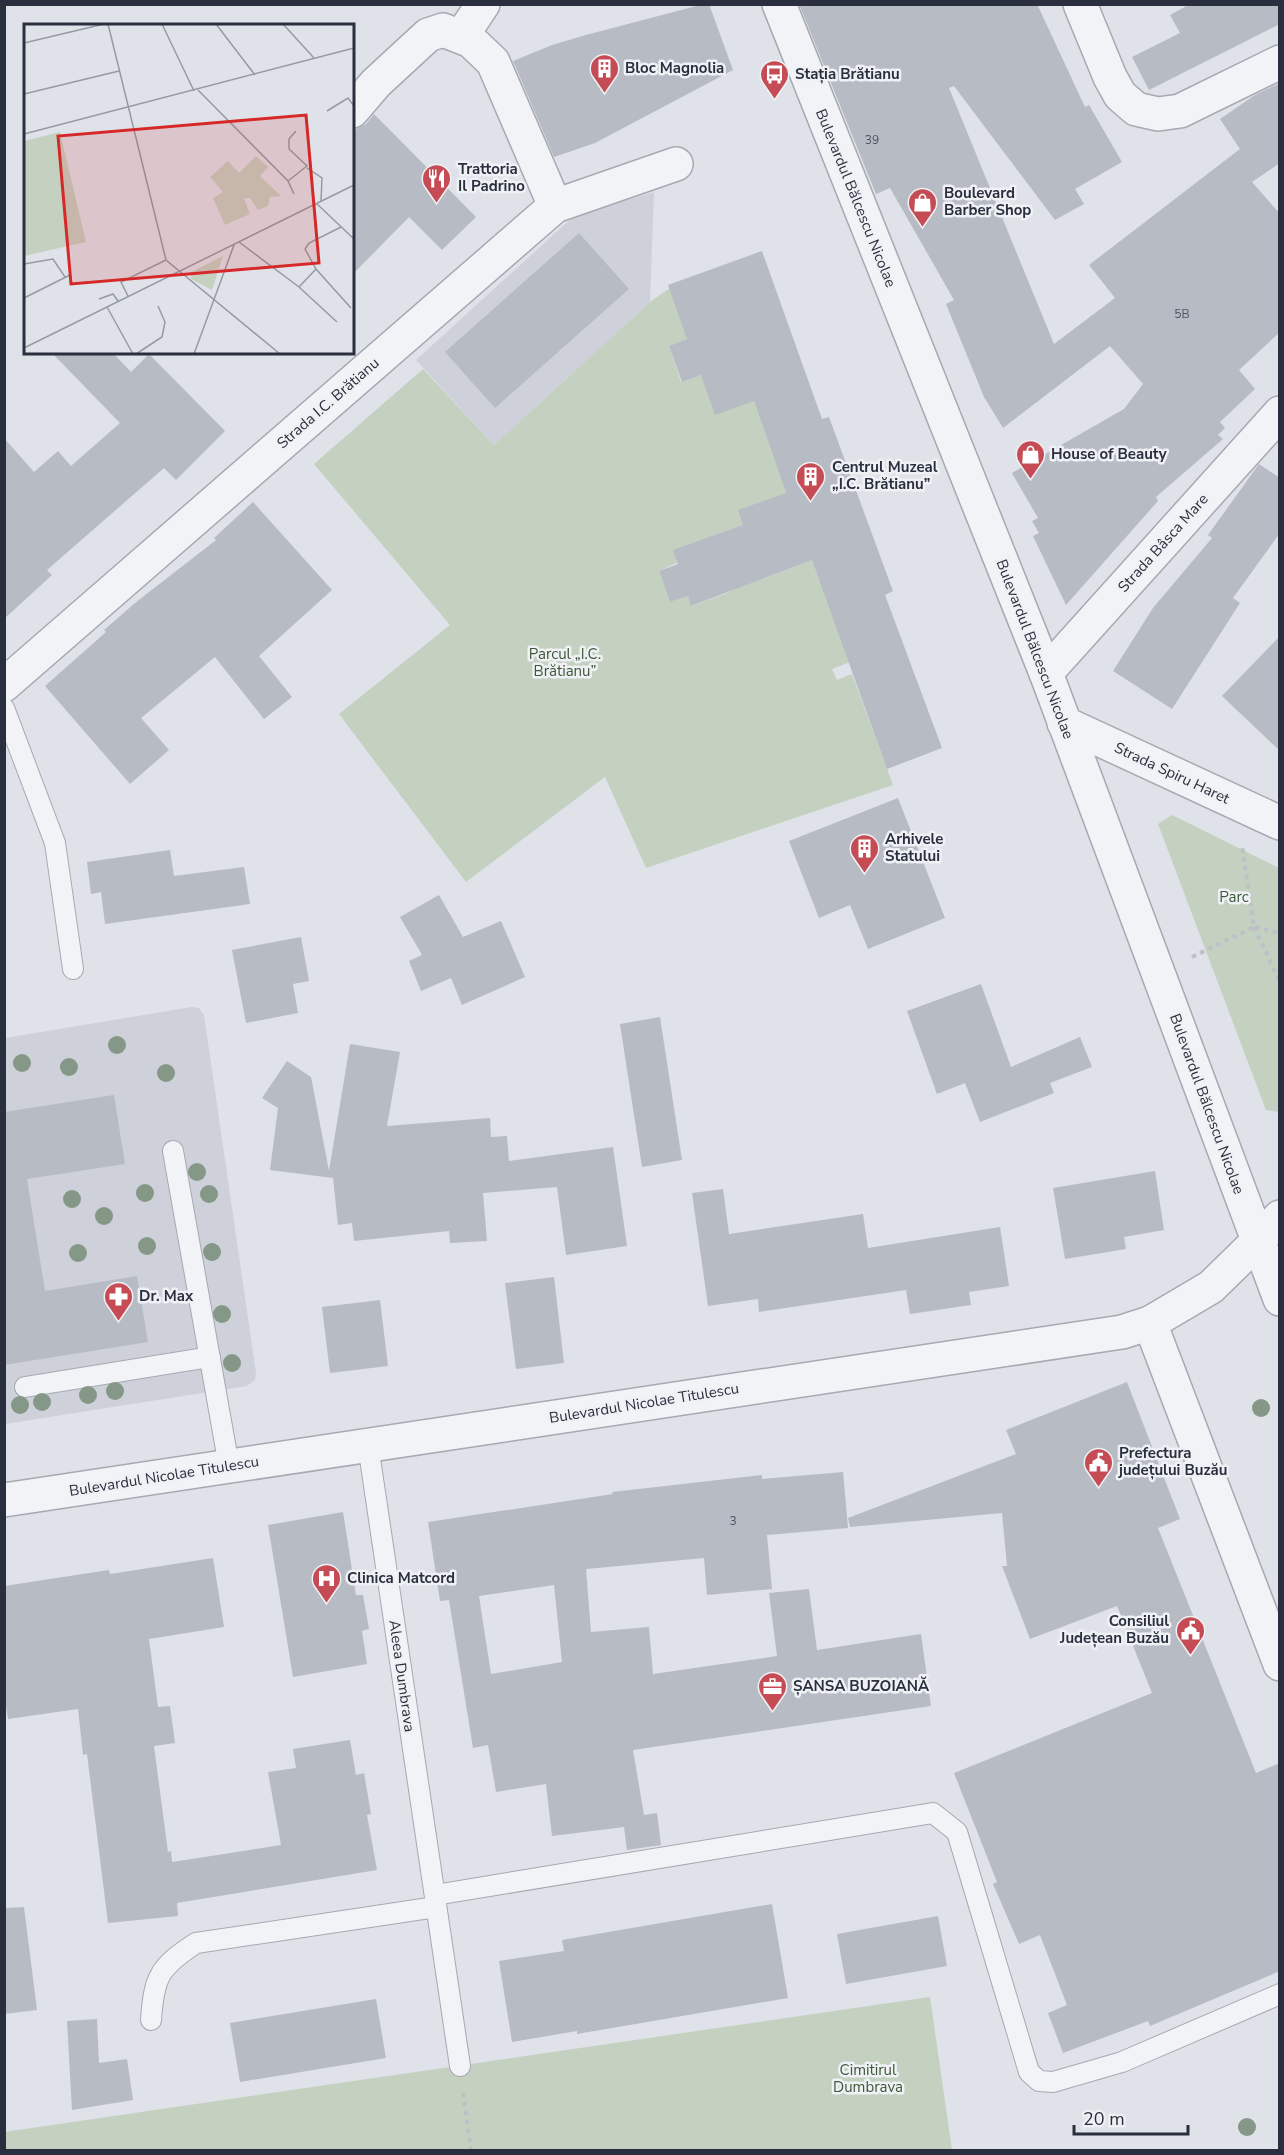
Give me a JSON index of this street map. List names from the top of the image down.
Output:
{
  "streets": {
    "street": [
      "Bulevardul Bălcescu Nicolae",
      "Strada I.C. Brătianu",
      "Strada Bâsca Mare",
      "Strada Spiru Haret",
      "Bulevardul Nicolae Titulescu"
    ],
    "lane": ["Aleea Dumbrava"]
  },
  "crossings": [
    ["Bulevardul Bălcescu Nicolae", "Strada Bâsca Mare"],
    ["Bulevardul Bălcescu Nicolae", "Strada Spiru Haret"],
    ["Bulevardul Bălcescu Nicolae", "Bulevardul Nicolae Titulescu"],
    ["Bulevardul Nicolae Titulescu", "Aleea Dumbrava"]
  ],
  "parks": ["Parcul „I.C. Brătianu”", "Parc", "Cimitirul Dumbrava"],
  "places": {
    "building": ["Bloc Magnolia", "Centrul Muzeal „I.C. Brătianu”", "Arhivele Statului"],
    "bus stop": ["Stația Brătianu"],
    "restaurant": ["Trattoria Il Padrino"],
    "shop": ["Boulevard Barber Shop", "House of Beauty"],
    "pharmacy": ["Dr. Max"],
    "public building": ["Prefectura județului Buzău", "Consiliul Județean Buzău"],
    "hospital": ["Clinica Matcord"],
    "office": ["ȘANSA BUZOIANĂ"]
  },
  "house_numbers": ["39", "5B", "3"],
  "scale_bar": "20 m"
}
